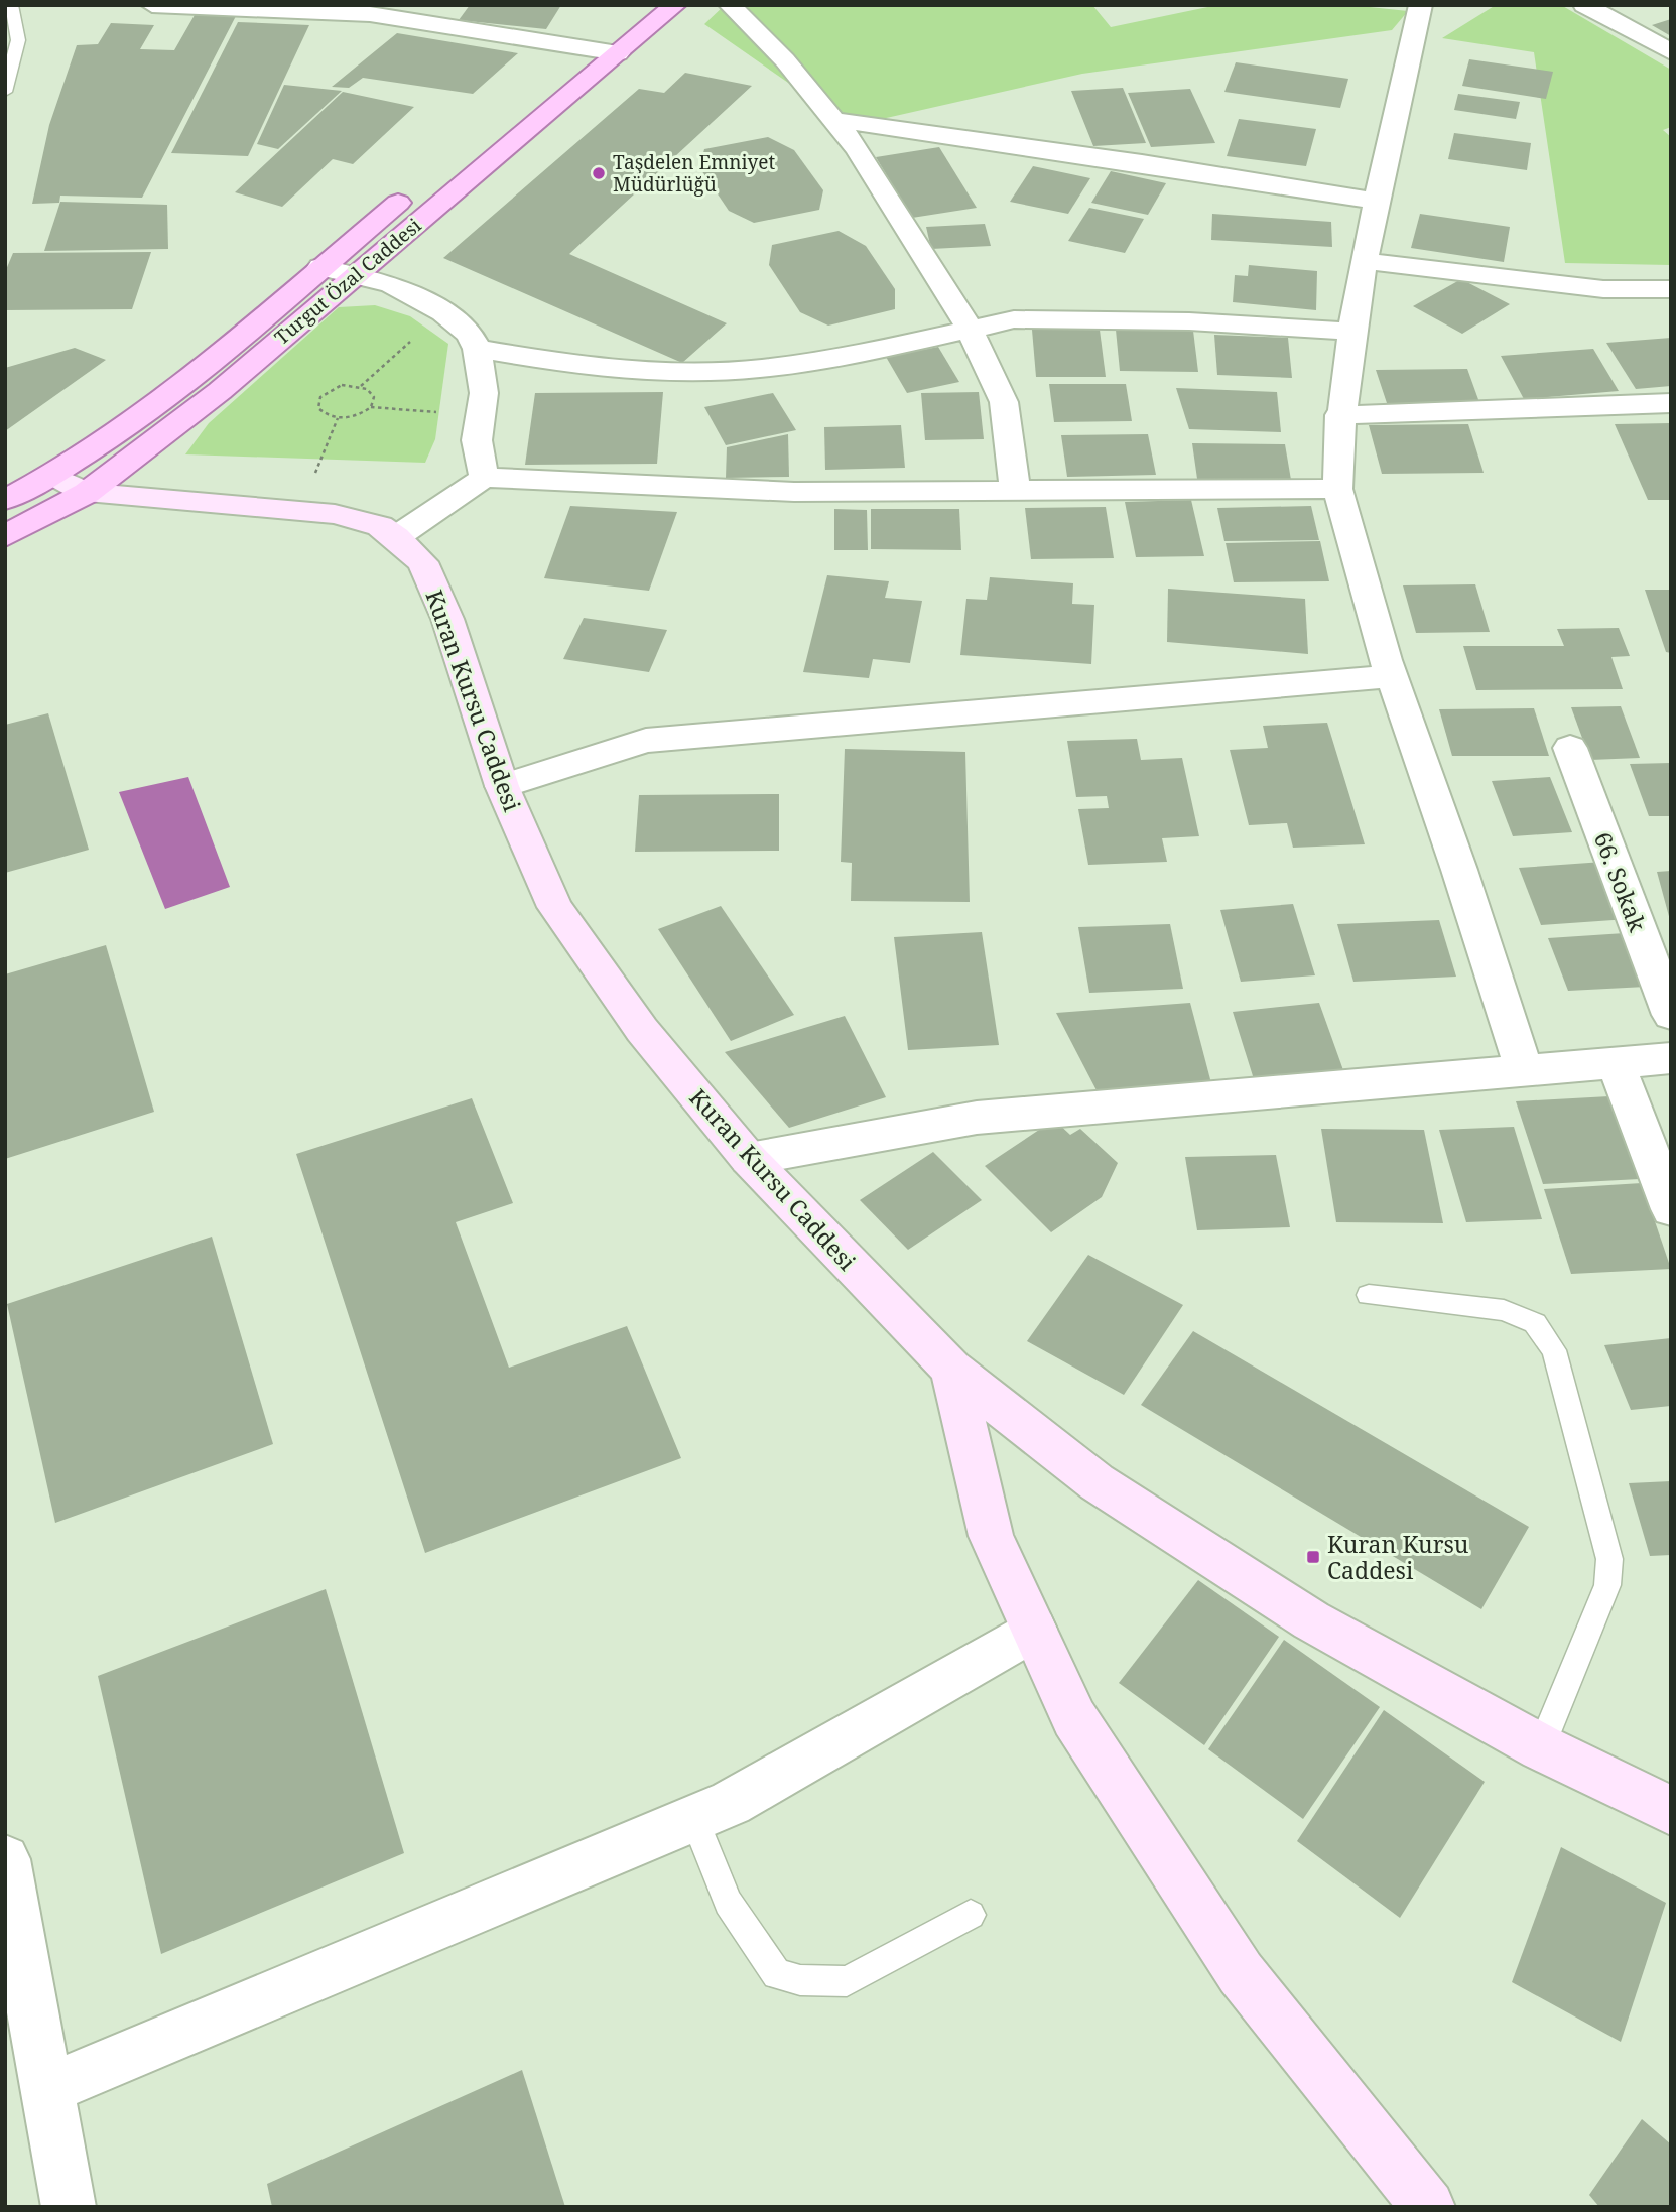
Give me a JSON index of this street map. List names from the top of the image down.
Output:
{
  "streets": {
    "main road": ["Turgut Özal Caddesi", "Kuran Kursu Caddesi"],
    "street": ["66. Sokak"]
  },
  "crossings": [
    ["Turgut Özal Caddesi", "Kuran Kursu Caddesi"]
  ],
  "places": {
    "other": ["Taşdelen Emniyet Müdürlüğü"],
    "transit": ["Kuran Kursu Caddesi"]
  }
}
